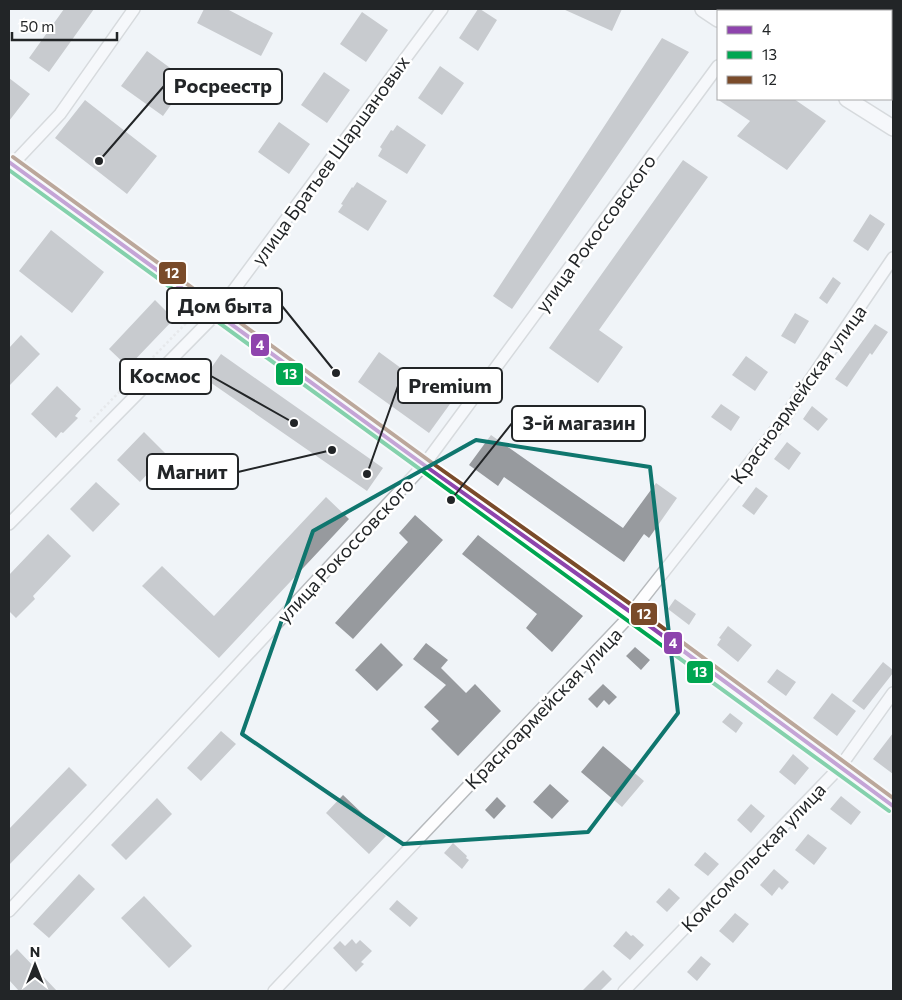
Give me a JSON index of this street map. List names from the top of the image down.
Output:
{
  "streets": {
    "street": [
      "улица Братьев Шаршановых",
      "улица Рокоссовского",
      "Красноармейская улица",
      "Комсомольская улица"
    ]
  },
  "places": [
    "Росреестр",
    "Дом быта",
    "Космос",
    "Магнит",
    "Premium",
    "3-й магазин"
  ],
  "lines": ["transit line 12", "transit line 4", "transit line 13"],
  "legend": ["4", "13", "12"],
  "scale_bar": "50 m",
  "north": "top"
}
